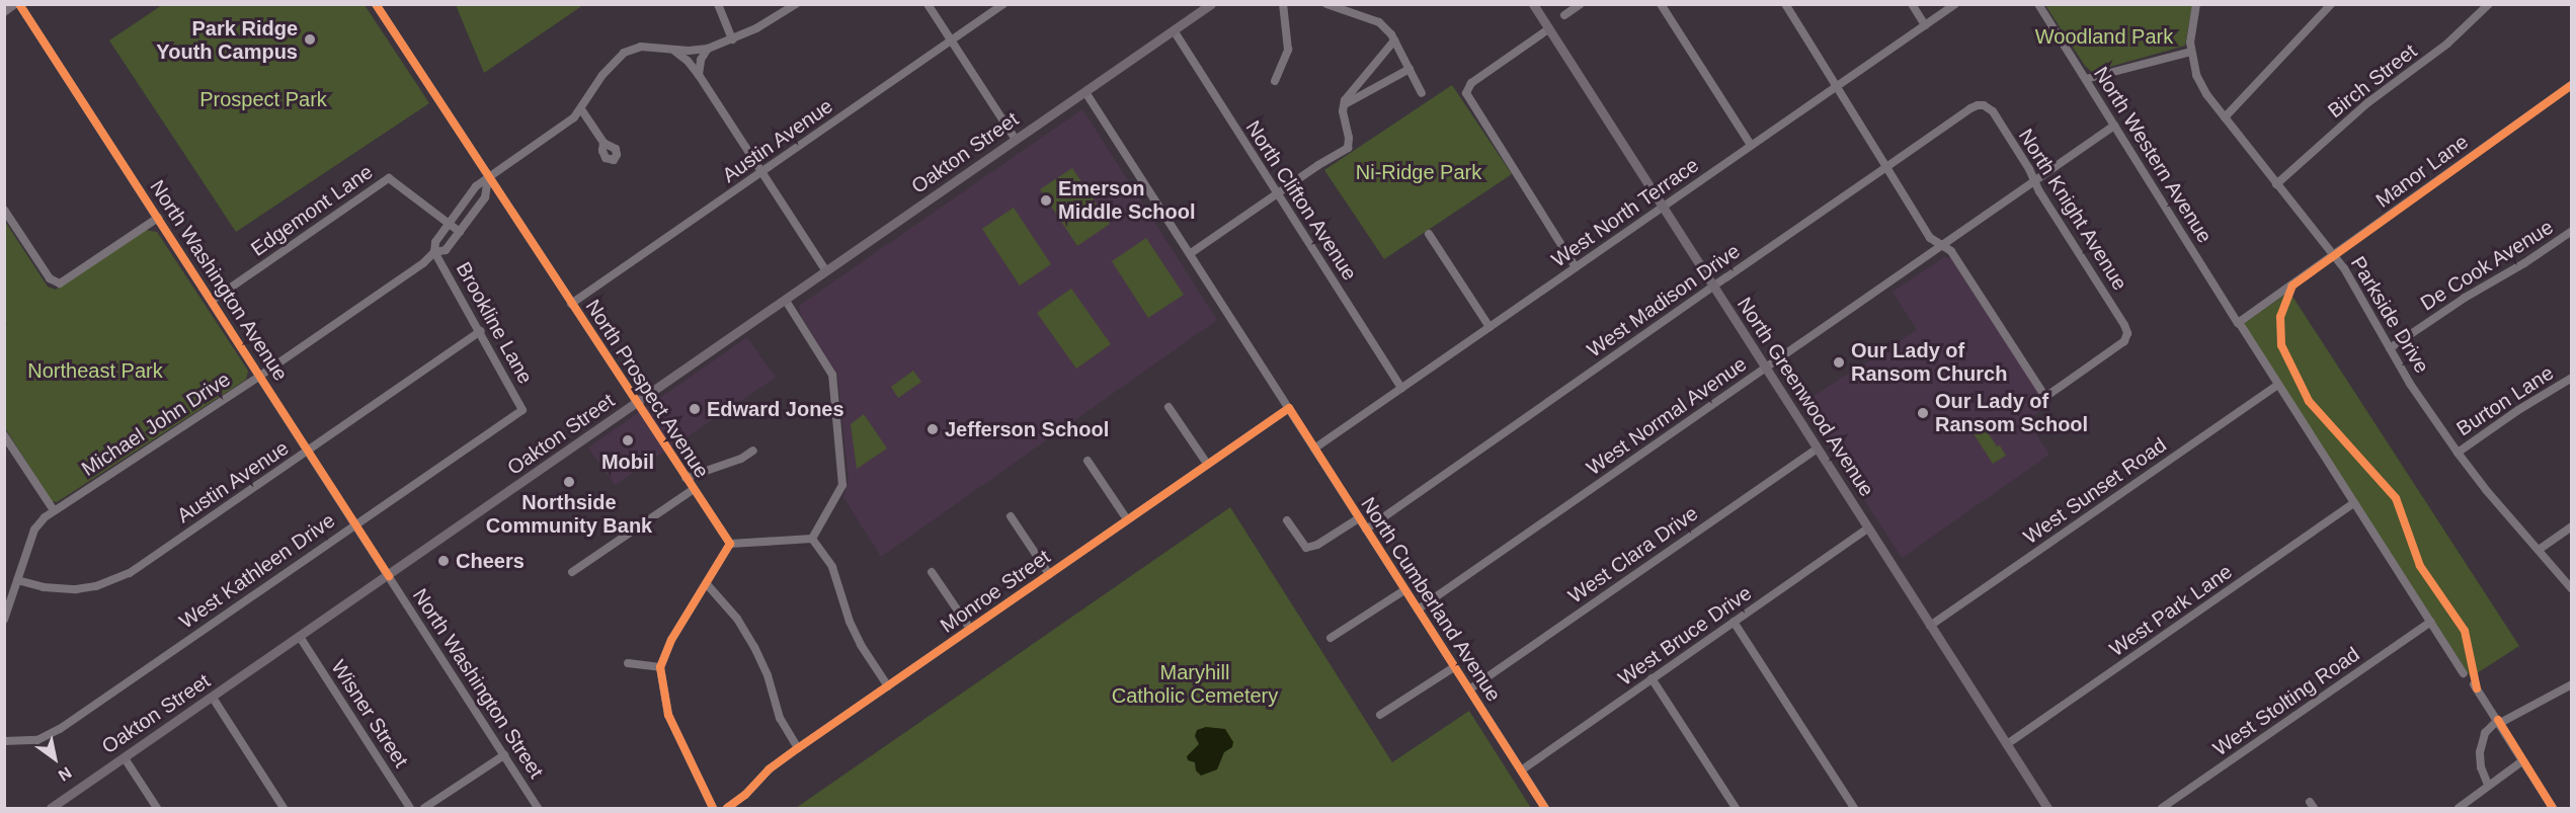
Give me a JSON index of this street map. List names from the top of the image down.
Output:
{
  "streets": {
    "main road": ["Oakton Street", "North Greenwood Avenue"],
    "street": [
      "Birch Street",
      "Austin Avenue",
      "North Western Avenue",
      "Manor Lane",
      "North Clifton Avenue",
      "North Knight Avenue",
      "Edgemont Lane",
      "West North Terrace",
      "De Cook Avenue",
      "North Washington Avenue",
      "West Madison Drive",
      "Parkside Drive",
      "Brookline Lane",
      "North Prospect Avenue",
      "Burton Lane",
      "West Normal Avenue",
      "Michael John Drive",
      "West Sunset Road",
      "West Clara Drive",
      "West Kathleen Drive",
      "Monroe Street",
      "North Cumberland Avenue",
      "West Park Lane",
      "West Bruce Drive",
      "North Washington Street",
      "West Stolting Road",
      "Wisner Street"
    ]
  },
  "crossings": [
    ["Birch Street", "Parkside Drive"],
    ["Austin Avenue", "North Washington Avenue"],
    ["Austin Avenue", "Brookline Lane"],
    ["Austin Avenue", "North Prospect Avenue"],
    ["Austin Avenue", "Michael John Drive"],
    ["Oakton Street", "North Clifton Avenue"],
    ["Oakton Street", "North Washington Avenue"],
    ["Oakton Street", "North Prospect Avenue"],
    ["Oakton Street", "North Cumberland Avenue"],
    ["Oakton Street", "North Washington Street"],
    ["Oakton Street", "Wisner Street"],
    ["North Western Avenue", "Manor Lane"],
    ["North Western Avenue", "West Normal Avenue"],
    ["North Western Avenue", "West Sunset Road"],
    ["North Western Avenue", "West Park Lane"],
    ["North Western Avenue", "West Stolting Road"],
    ["Manor Lane", "Parkside Drive"],
    ["North Clifton Avenue", "West North Terrace"],
    ["North Knight Avenue", "West Madison Drive"],
    ["North Knight Avenue", "West Normal Avenue"],
    ["Edgemont Lane", "North Washington Avenue"],
    ["Edgemont Lane", "Michael John Drive"],
    ["West North Terrace", "North Greenwood Avenue"],
    ["West North Terrace", "North Cumberland Avenue"],
    ["De Cook Avenue", "Parkside Drive"],
    ["North Washington Avenue", "Michael John Drive"],
    ["North Washington Avenue", "West Kathleen Drive"],
    ["North Washington Avenue", "North Washington Street"],
    ["West Madison Drive", "North Greenwood Avenue"],
    ["West Madison Drive", "North Cumberland Avenue"],
    ["Parkside Drive", "Burton Lane"],
    ["Brookline Lane", "Michael John Drive"],
    ["Brookline Lane", "West Kathleen Drive"],
    ["North Prospect Avenue", "Michael John Drive"],
    ["North Greenwood Avenue", "West Normal Avenue"],
    ["North Greenwood Avenue", "West Sunset Road"],
    ["North Greenwood Avenue", "West Clara Drive"],
    ["North Greenwood Avenue", "West Park Lane"],
    ["North Greenwood Avenue", "West Bruce Drive"],
    ["West Normal Avenue", "North Cumberland Avenue"],
    ["West Clara Drive", "North Cumberland Avenue"],
    ["Monroe Street", "North Cumberland Avenue"],
    ["North Cumberland Avenue", "West Bruce Drive"]
  ],
  "parks": [
    "Woodland Park",
    "Prospect Park",
    "Ni-Ridge Park",
    "Northeast Park",
    "Maryhill Catholic Cemetery"
  ],
  "places": [
    "Park Ridge Youth Campus",
    "Emerson Middle School",
    "Our Lady of Ransom Church",
    "Edward Jones",
    "Our Lady of Ransom School",
    "Jefferson School",
    "Mobil",
    "Northside Community Bank",
    "Cheers"
  ],
  "north": "bottom right"
}
